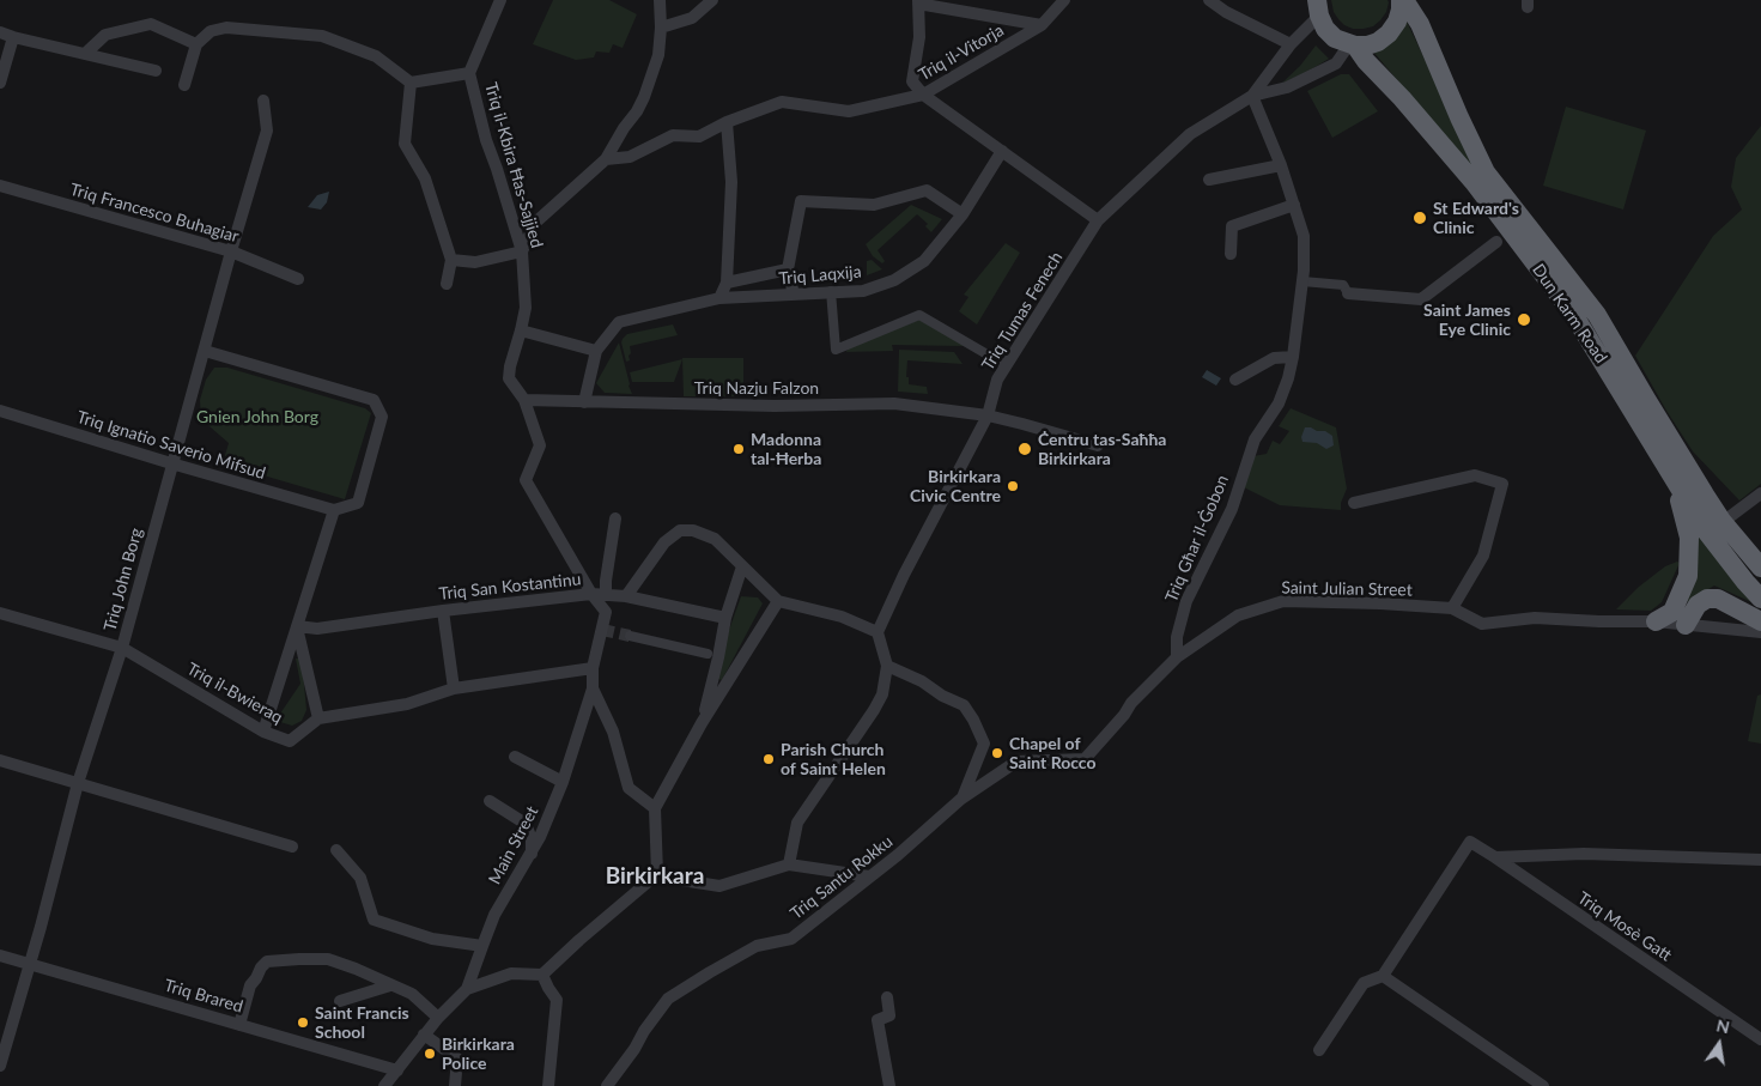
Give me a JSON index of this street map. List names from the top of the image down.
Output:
{
  "streets": {
    "highway": ["Dun Karm Road"],
    "street": [
      "Triq il-Vitorja",
      "Triq il-Kbira Ħas-Sajjied",
      "Triq Francesco Buhagiar",
      "Triq Laqxija",
      "Triq Tumas Fenech",
      "Triq Nazju Falzon",
      "Triq Ignatio Saverio Mifsud",
      "Triq Għar il-Ġobon",
      "Triq John Borg",
      "Triq San Kostantinu",
      "Saint Julian Street",
      "Triq il-Bwieraq",
      "Main Street",
      "Triq Santu Rokku",
      "Triq Mosè Gatt",
      "Triq Brared"
    ]
  },
  "crossings": [
    ["Triq il-Vitorja", "Triq il-Kbira Ħas-Sajjied"],
    ["Triq il-Kbira Ħas-Sajjied", "Triq Nazju Falzon"],
    ["Triq il-Kbira Ħas-Sajjied", "Triq San Kostantinu"],
    ["Triq il-Kbira Ħas-Sajjied", "Main Street"],
    ["Triq Francesco Buhagiar", "Triq John Borg"],
    ["Triq Laqxija", "Triq Nazju Falzon"],
    ["Triq Tumas Fenech", "Dun Karm Road"],
    ["Triq Tumas Fenech", "Triq Nazju Falzon"],
    ["Triq Tumas Fenech", "Triq Għar il-Ġobon"],
    ["Triq Ignatio Saverio Mifsud", "Triq John Borg"],
    ["Triq Għar il-Ġobon", "Saint Julian Street"],
    ["Triq John Borg", "Triq il-Bwieraq"],
    ["Triq John Borg", "Triq Brared"],
    ["Triq San Kostantinu", "Main Street"],
    ["Saint Julian Street", "Triq Santu Rokku"],
    ["Triq il-Bwieraq", "Main Street"],
    ["Main Street", "Triq Brared"]
  ],
  "districts": ["Birkirkara"],
  "parks": ["Gnien John Borg"],
  "places": [
    "St Edward's Clinic",
    "Saint James Eye Clinic",
    "Madonna tal-Ħerba",
    "Ċentru tas-Saħħa Birkirkara",
    "Birkirkara Civic Centre",
    "Chapel of Saint Rocco",
    "Parish Church of Saint Helen",
    "Saint Francis School",
    "Birkirkara Police"
  ],
  "north": "top"
}
